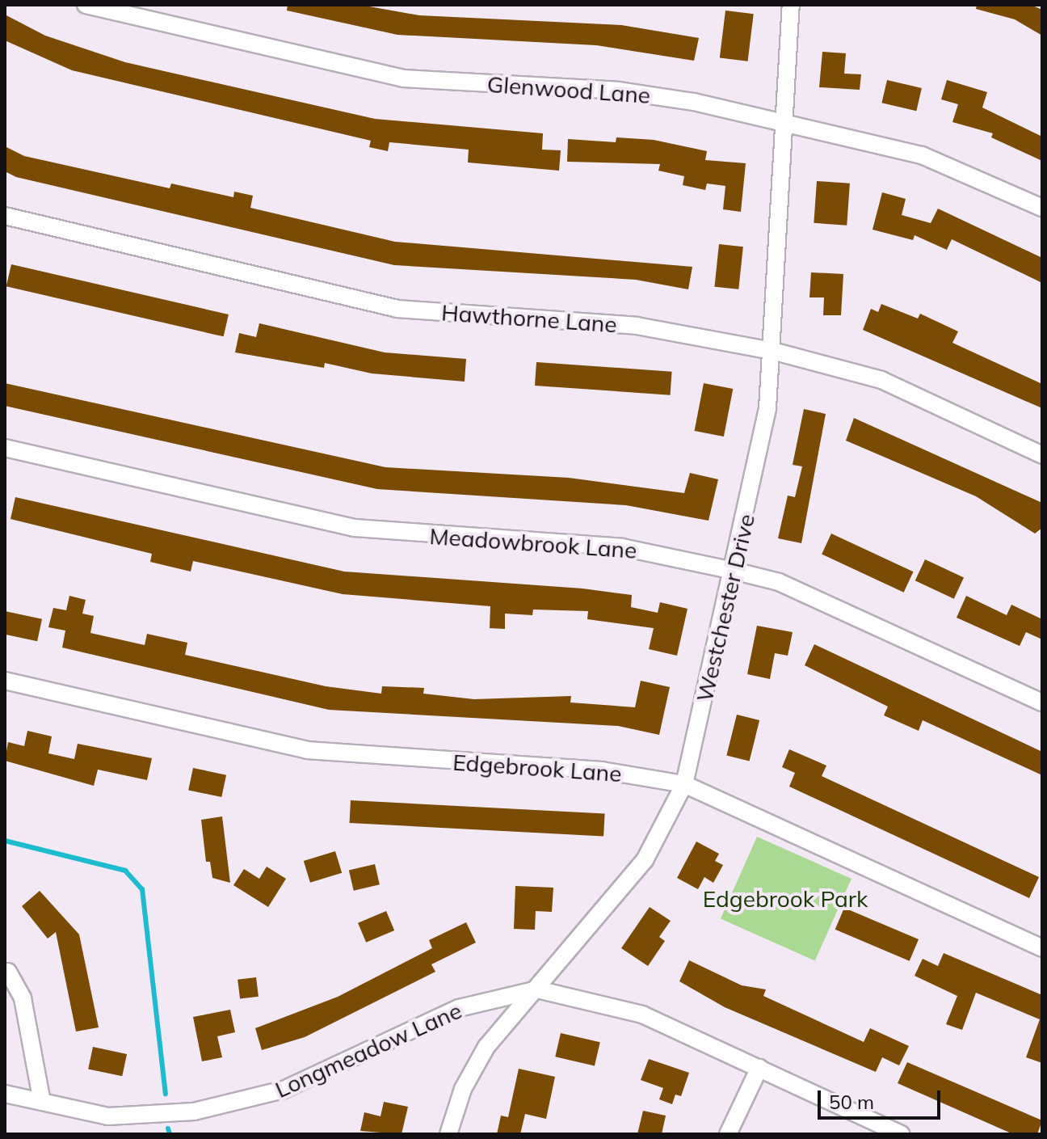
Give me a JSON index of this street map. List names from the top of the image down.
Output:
{
  "streets": {
    "street": [
      "Glenwood Lane",
      "Hawthorne Lane",
      "Meadowbrook Lane",
      "Westchester Drive",
      "Edgebrook Lane",
      "Longmeadow Lane"
    ]
  },
  "crossings": [
    ["Glenwood Lane", "Westchester Drive"],
    ["Hawthorne Lane", "Westchester Drive"],
    ["Meadowbrook Lane", "Westchester Drive"],
    ["Westchester Drive", "Edgebrook Lane"],
    ["Westchester Drive", "Longmeadow Lane"]
  ],
  "parks": ["Edgebrook Park"],
  "scale_bar": "50 m"
}
